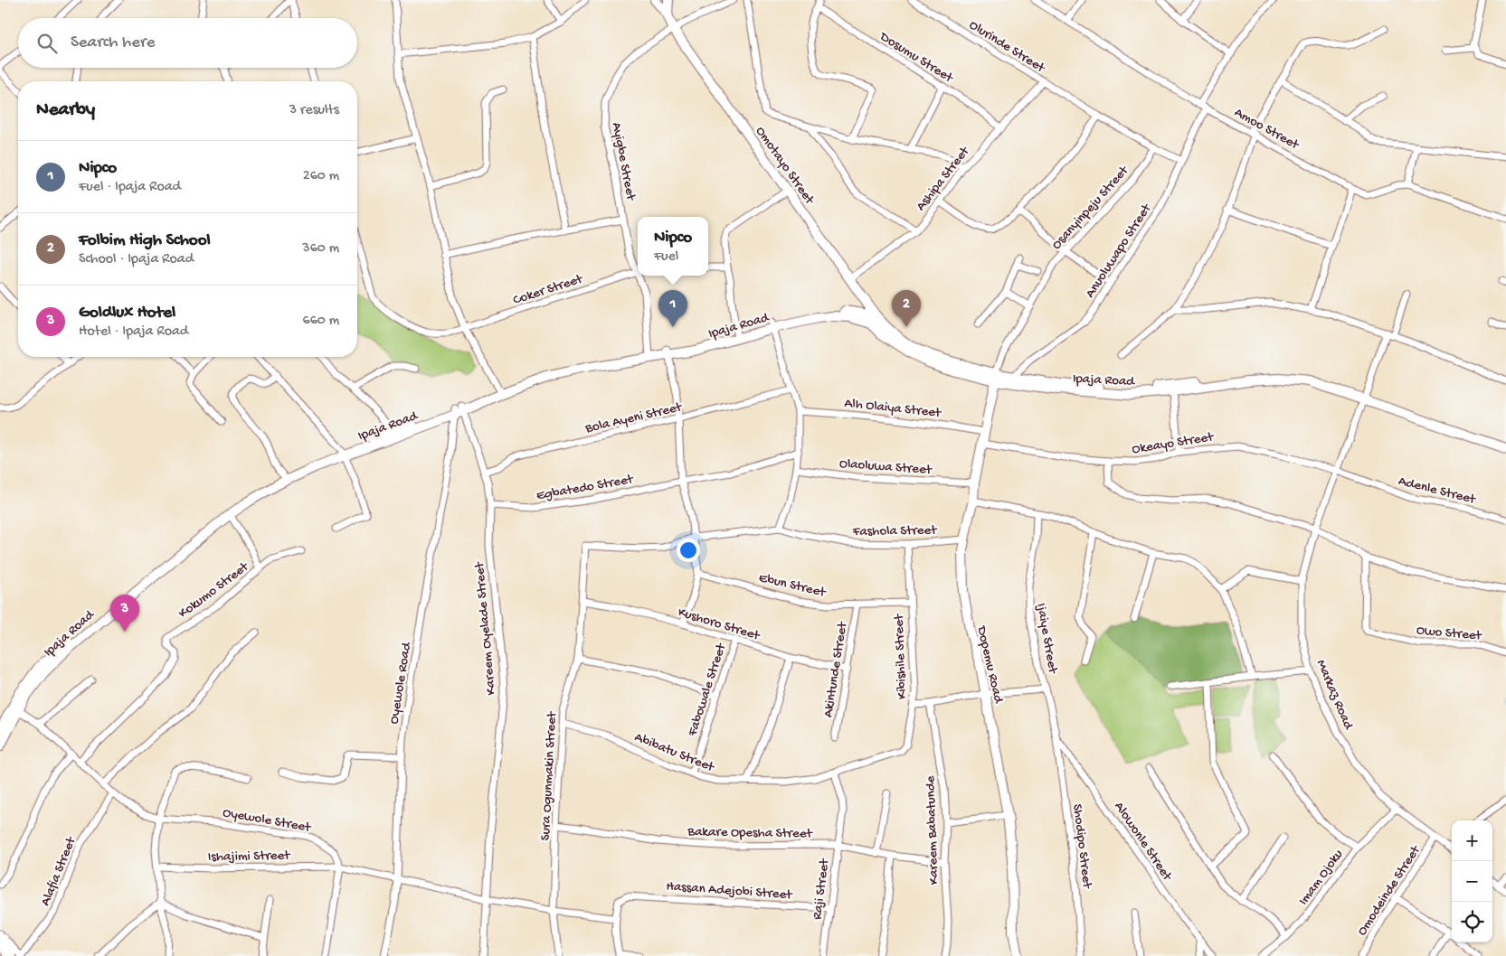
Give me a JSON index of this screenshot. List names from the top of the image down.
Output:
{
  "streets": {
    "main road": ["Omotayo Street", "Ipaja Road", "Dopemu Road"],
    "street": [
      "Olurinde Street",
      "Dosumu Street",
      "Amoo Street",
      "Ayigbe Street",
      "Ashipa Street",
      "Osanyinpeju Street",
      "Anuoluwapo Street",
      "Coker Street",
      "Alh Olaiya Street",
      "Bola Ayeni Street",
      "Okeayo Street",
      "Olaoluwa Street",
      "Egbatedo Street",
      "Adenle Street",
      "Fashola Street",
      "Ebun Street",
      "Kokumo Street",
      "Kushoro Street",
      "Kareem Oyelade Street",
      "Owo Street",
      "Ijaiye Street",
      "Kibishile Street",
      "Akintunde Street",
      "Oyewole Road",
      "Fabowale Street",
      "Markaz Road",
      "Abibatu Street",
      "Sura Ogunmakin Street",
      "Oyewole Street",
      "Kareem Babatunde",
      "Bakare Opesha Street",
      "Alowonle Street",
      "Shodipo Street",
      "Ishajimi Street",
      "Alafia Street",
      "Imam Ojoku",
      "Hassan Adejobi Street",
      "Raji Street",
      "Omodeinde Street"
    ]
  },
  "crossings": [
    ["Olurinde Street", "Ashipa Street"],
    ["Olurinde Street", "Osanyinpeju Street"],
    ["Olurinde Street", "Anuoluwapo Street"],
    ["Dosumu Street", "Ashipa Street"],
    ["Amoo Street", "Anuoluwapo Street"],
    ["Ayigbe Street", "Omotayo Street"],
    ["Ayigbe Street", "Ipaja Road"],
    ["Omotayo Street", "Ashipa Street"],
    ["Omotayo Street", "Ipaja Road"],
    ["Osanyinpeju Street", "Ipaja Road"],
    ["Osanyinpeju Street", "Dopemu Road"],
    ["Anuoluwapo Street", "Ipaja Road"],
    ["Ipaja Road", "Kareem Oyelade Street"],
    ["Ipaja Road", "Dopemu Road"],
    ["Ipaja Road", "Oyewole Road"],
    ["Ipaja Road", "Markaz Road"],
    ["Ipaja Road", "Oyewole Street"],
    ["Alh Olaiya Street", "Dopemu Road"],
    ["Bola Ayeni Street", "Kareem Oyelade Street"],
    ["Okeayo Street", "Adenle Street"],
    ["Okeayo Street", "Dopemu Road"],
    ["Okeayo Street", "Markaz Road"],
    ["Olaoluwa Street", "Dopemu Road"],
    ["Egbatedo Street", "Kareem Oyelade Street"],
    ["Adenle Street", "Markaz Road"],
    ["Fashola Street", "Kibishile Street"],
    ["Fashola Street", "Dopemu Road"],
    ["Fashola Street", "Sura Ogunmakin Street"],
    ["Ebun Street", "Kibishile Street"],
    ["Ebun Street", "Akintunde Street"],
    ["Kokumo Street", "Oyewole Street"],
    ["Kushoro Street", "Akintunde Street"],
    ["Kushoro Street", "Fabowale Street"],
    ["Kushoro Street", "Sura Ogunmakin Street"],
    ["Kareem Oyelade Street", "Oyewole Road"],
    ["Ijaiye Street", "Alowonle Street"],
    ["Ijaiye Street", "Shodipo Street"],
    ["Kibishile Street", "Abibatu Street"],
    ["Kibishile Street", "Raji Street"],
    ["Fabowale Street", "Abibatu Street"],
    ["Markaz Road", "Imam Ojoku"],
    ["Markaz Road", "Omodeinde Street"],
    ["Abibatu Street", "Sura Ogunmakin Street"],
    ["Abibatu Street", "Raji Street"],
    ["Sura Ogunmakin Street", "Bakare Opesha Street"],
    ["Oyewole Street", "Ishajimi Street"],
    ["Oyewole Street", "Alafia Street"],
    ["Kareem Babatunde", "Bakare Opesha Street"],
    ["Bakare Opesha Street", "Raji Street"],
    ["Alowonle Street", "Shodipo Street"],
    ["Hassan Adejobi Street", "Raji Street"]
  ],
  "page": {
    "search": "Search here",
    "heading": ["Nearby", "3 results"],
    "list": [
      {
        "mark": "1",
        "name": "Nipco",
        "note": "Fuel · Ipaja Road",
        "value": "260 m"
      },
      {
        "mark": "2",
        "name": "Folbim High School",
        "note": "School · Ipaja Road",
        "value": "360 m"
      },
      {
        "mark": "3",
        "name": "Goldlux Hotel",
        "note": "Hotel · Ipaja Road",
        "value": "660 m"
      }
    ],
    "popup": ["Nipco", "Fuel"],
    "pins": ["1", "2", "3"],
    "map_buttons": ["+", "−"]
  }
}
